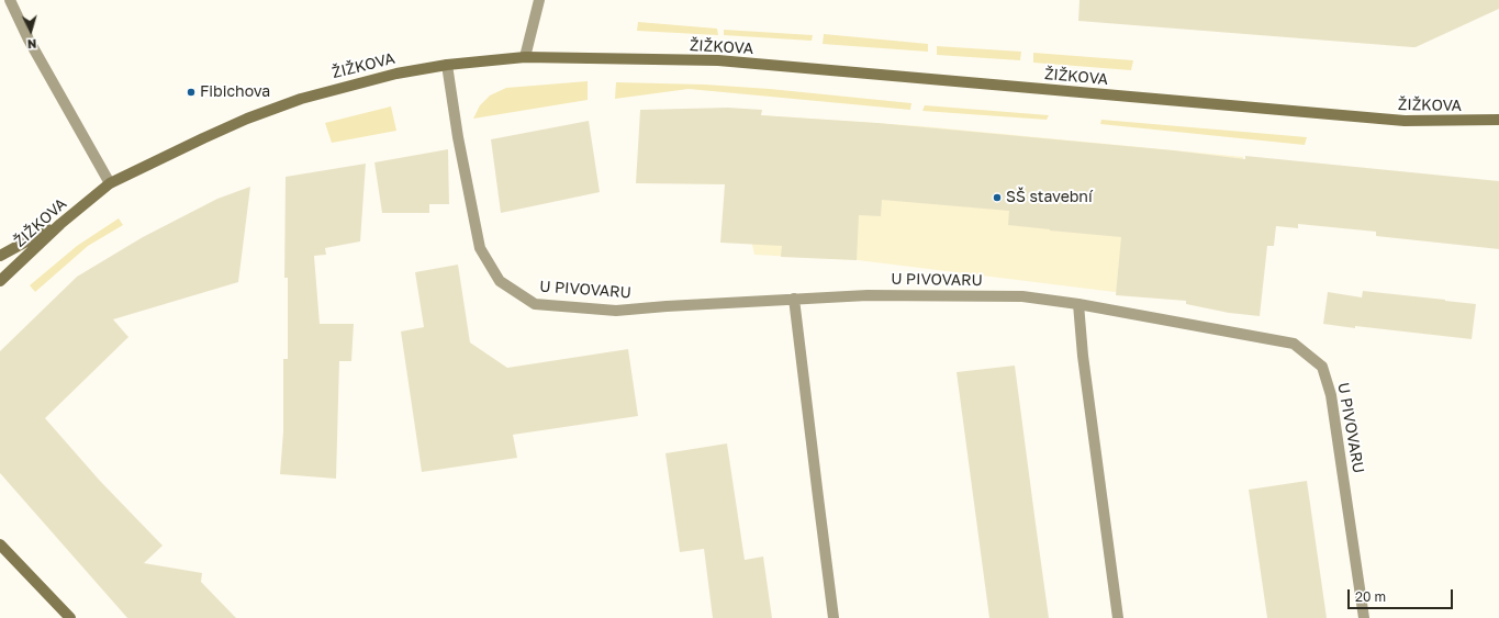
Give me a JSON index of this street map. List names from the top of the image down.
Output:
{
  "streets": {
    "main road": ["ŽIŽKOVA"],
    "street": ["U PIVOVARU"]
  },
  "crossings": [
    ["ŽIŽKOVA", "U PIVOVARU"]
  ],
  "places": ["Fibichova", "SŠ stavební"],
  "scale_bar": "20 m",
  "north": "bottom"
}
